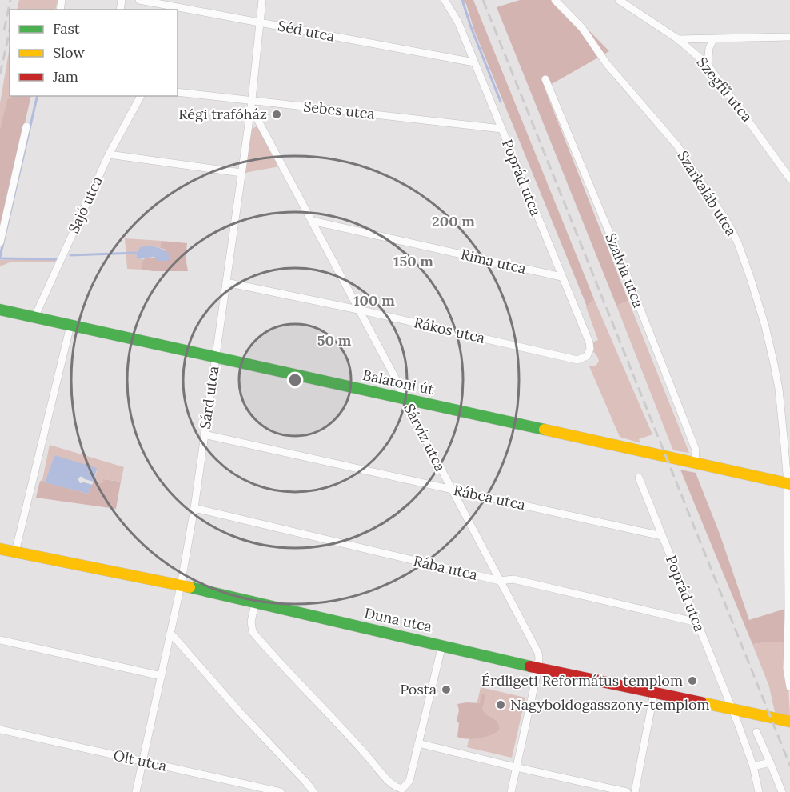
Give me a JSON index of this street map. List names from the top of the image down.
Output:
{
  "streets": {
    "street": [
      "Séd utca",
      "Szegfű utca",
      "Sebes utca",
      "Poprád utca",
      "Szarkaláb utca",
      "Sajó utca",
      "Rima utca",
      "Szalvia utca",
      "Rákos utca",
      "Balatoni út",
      "Sárd utca",
      "Sárvíz utca",
      "Rábca utca",
      "Rába utca",
      "Duna utca",
      "Olt utca"
    ]
  },
  "crossings": [
    ["Séd utca", "Poprád utca"],
    ["Séd utca", "Sárd utca"],
    ["Sebes utca", "Poprád utca"],
    ["Sebes utca", "Sárd utca"],
    ["Sebes utca", "Sárvíz utca"],
    ["Poprád utca", "Rima utca"],
    ["Poprád utca", "Rákos utca"],
    ["Poprád utca", "Rábca utca"],
    ["Poprád utca", "Rába utca"],
    ["Poprád utca", "Duna utca"],
    ["Szarkaláb utca", "Balatoni út"],
    ["Sajó utca", "Balatoni út"],
    ["Rima utca", "Sárvíz utca"],
    ["Szalvia utca", "Balatoni út"],
    ["Rákos utca", "Sárd utca"],
    ["Rákos utca", "Sárvíz utca"],
    ["Balatoni út", "Sárd utca"],
    ["Balatoni út", "Sárvíz utca"],
    ["Sárd utca", "Sárvíz utca"],
    ["Sárd utca", "Rábca utca"],
    ["Sárd utca", "Rába utca"],
    ["Sárd utca", "Duna utca"],
    ["Sárd utca", "Olt utca"],
    ["Sárvíz utca", "Rábca utca"],
    ["Sárvíz utca", "Rába utca"],
    ["Sárvíz utca", "Duna utca"]
  ],
  "places": [
    "Régi trafóház",
    "Érdligeti Református templom",
    "Posta",
    "Nagyboldogasszony-templom"
  ],
  "legend": ["Fast", "Slow", "Jam"],
  "rings": [
    "200 m",
    "150 m",
    "100 m",
    "50 m"
  ]
}
